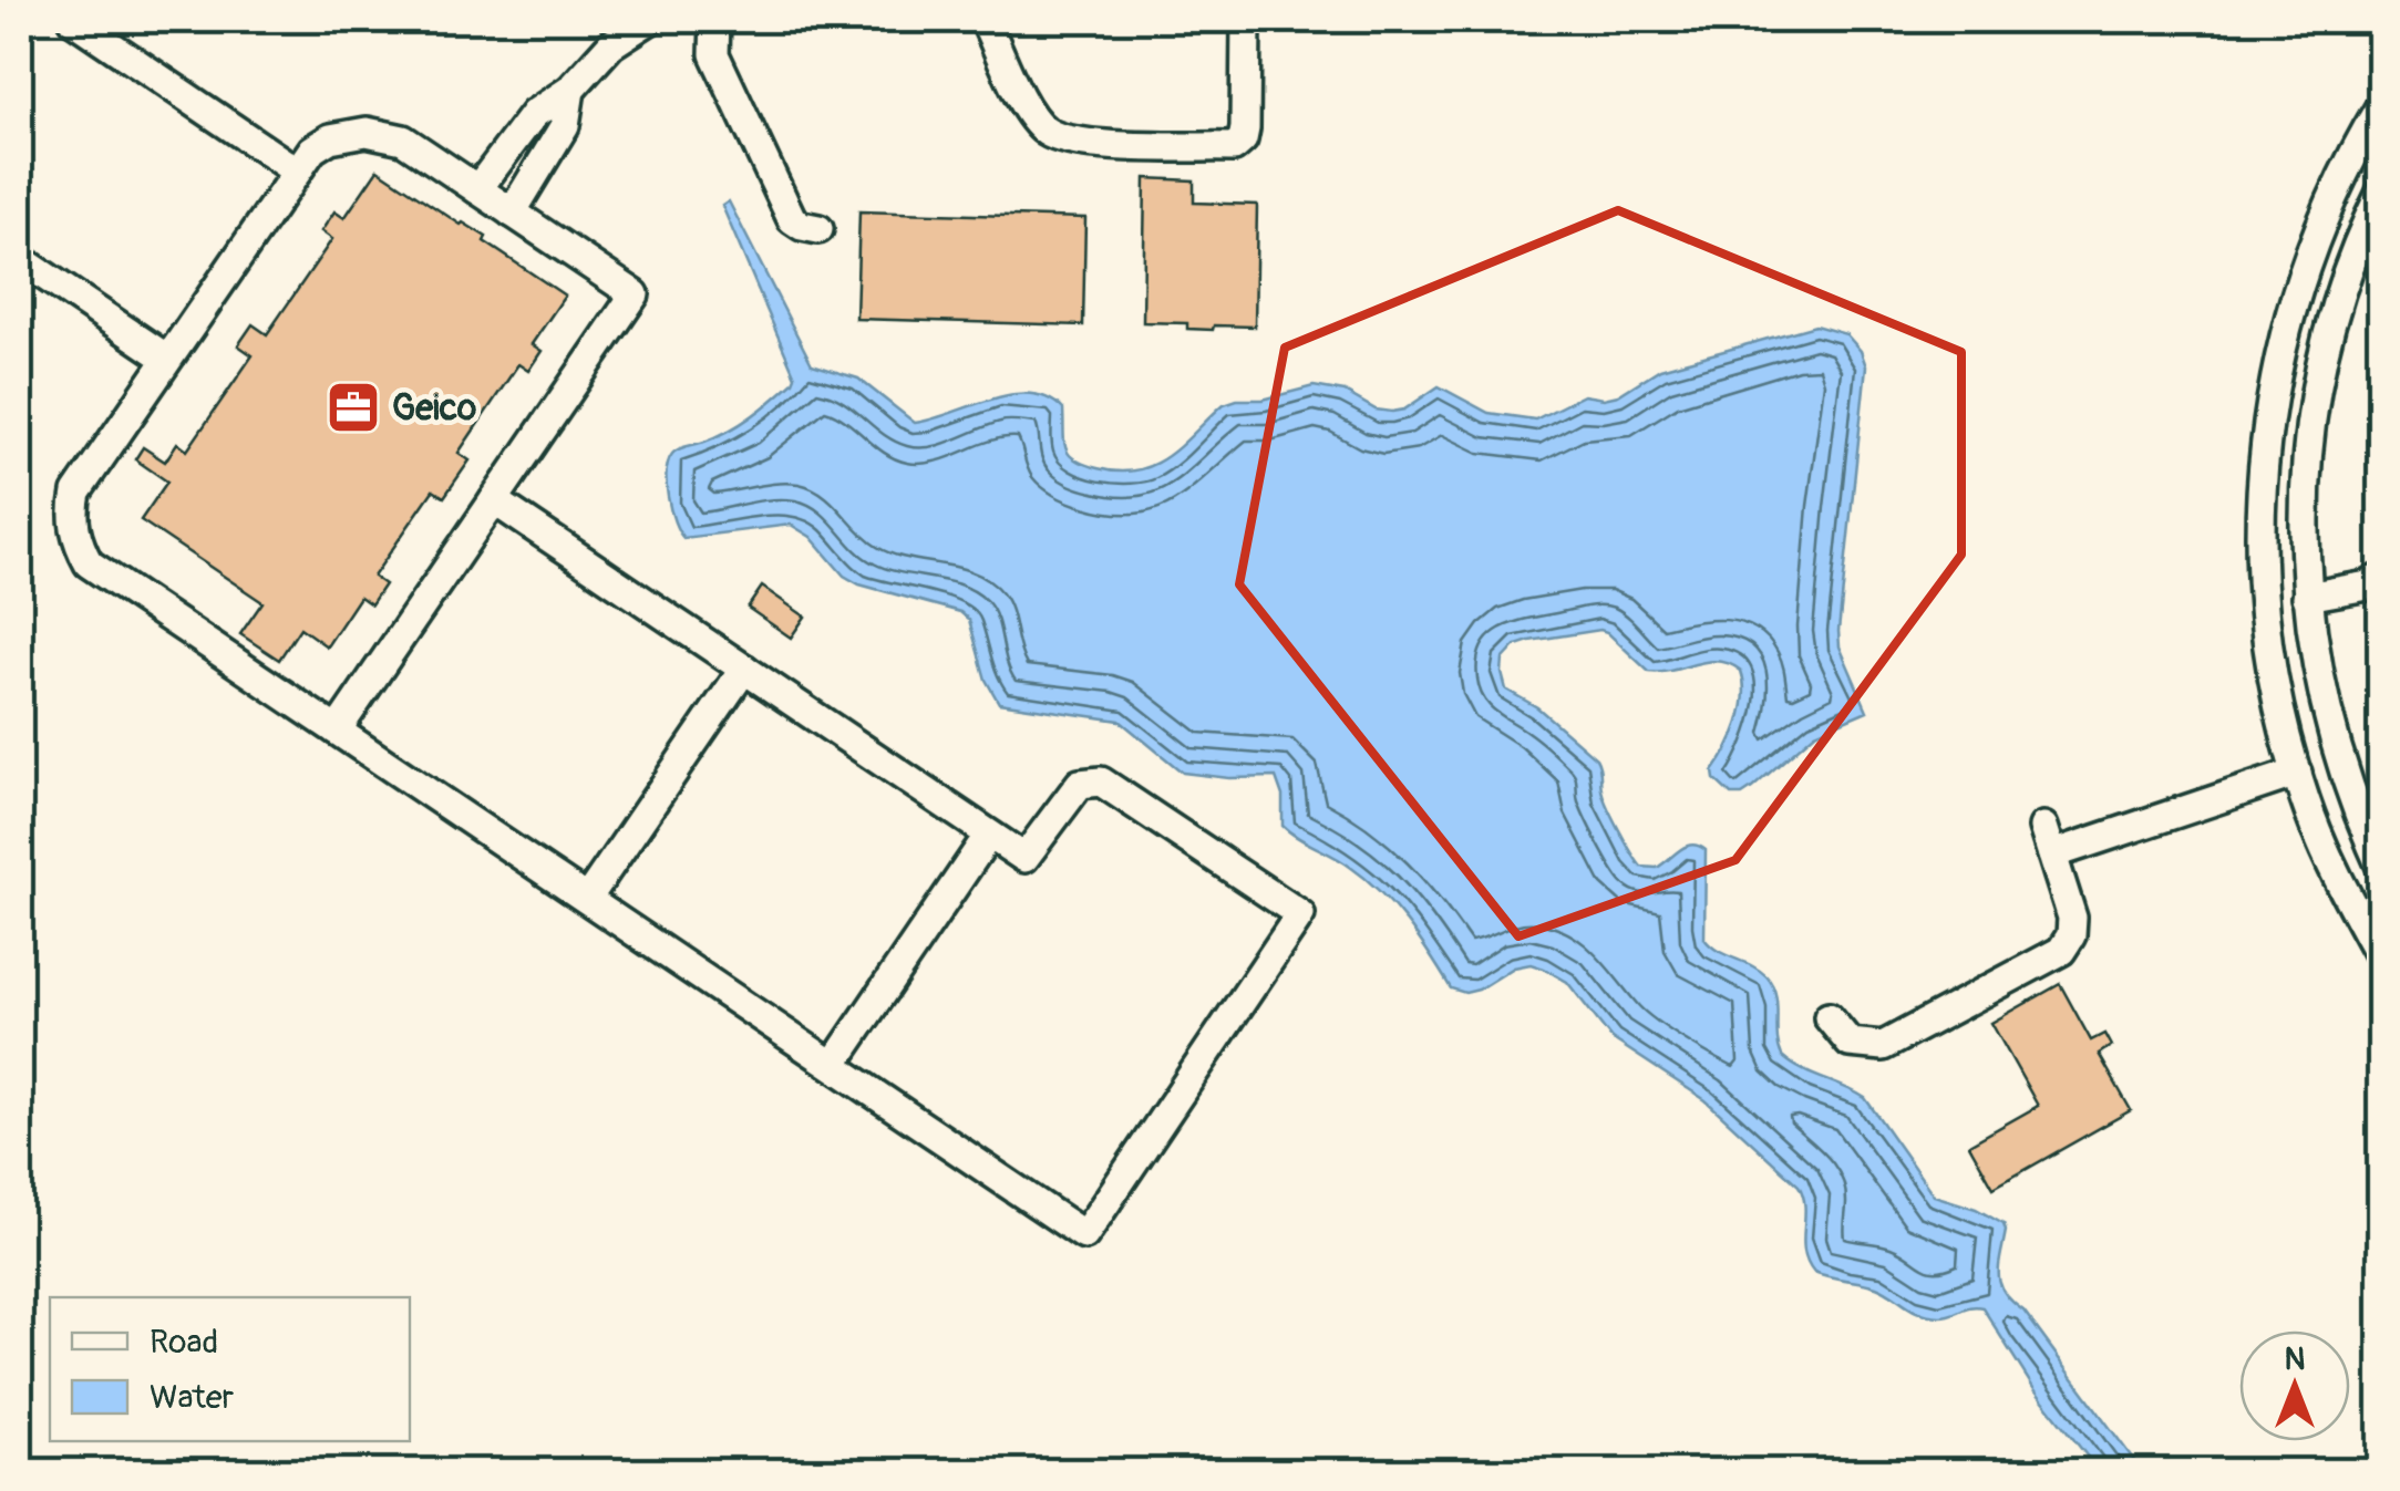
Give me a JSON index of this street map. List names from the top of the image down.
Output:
{
  "places": {
    "office": ["Geico"]
  },
  "legend": ["Road", "Water"],
  "north": "top"
}
